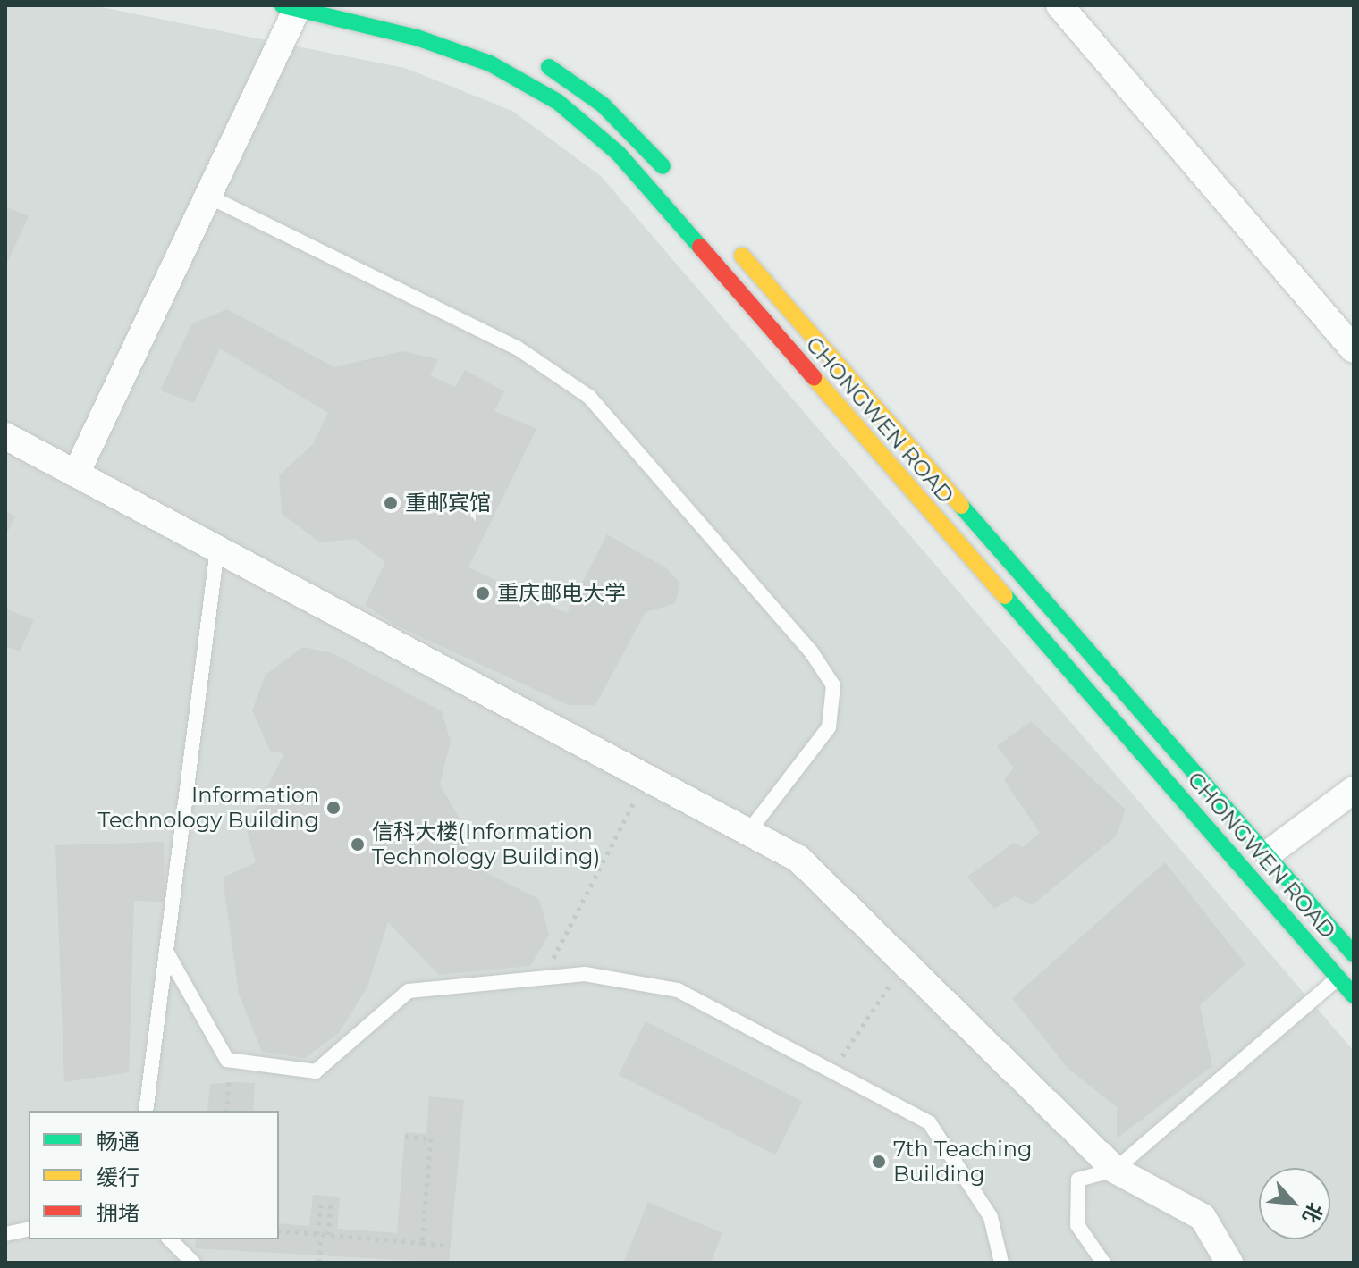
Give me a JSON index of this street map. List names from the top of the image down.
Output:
{
  "streets": {
    "main road": ["CHONGWEN ROAD"]
  },
  "places": [
    "重邮宾馆",
    "重庆邮电大学",
    "Information Technology Building",
    "信科大楼(Information Technology Building)",
    "7th Teaching Building"
  ],
  "legend": ["畅通", "缓行", "拥堵"],
  "north": "bottom right"
}
